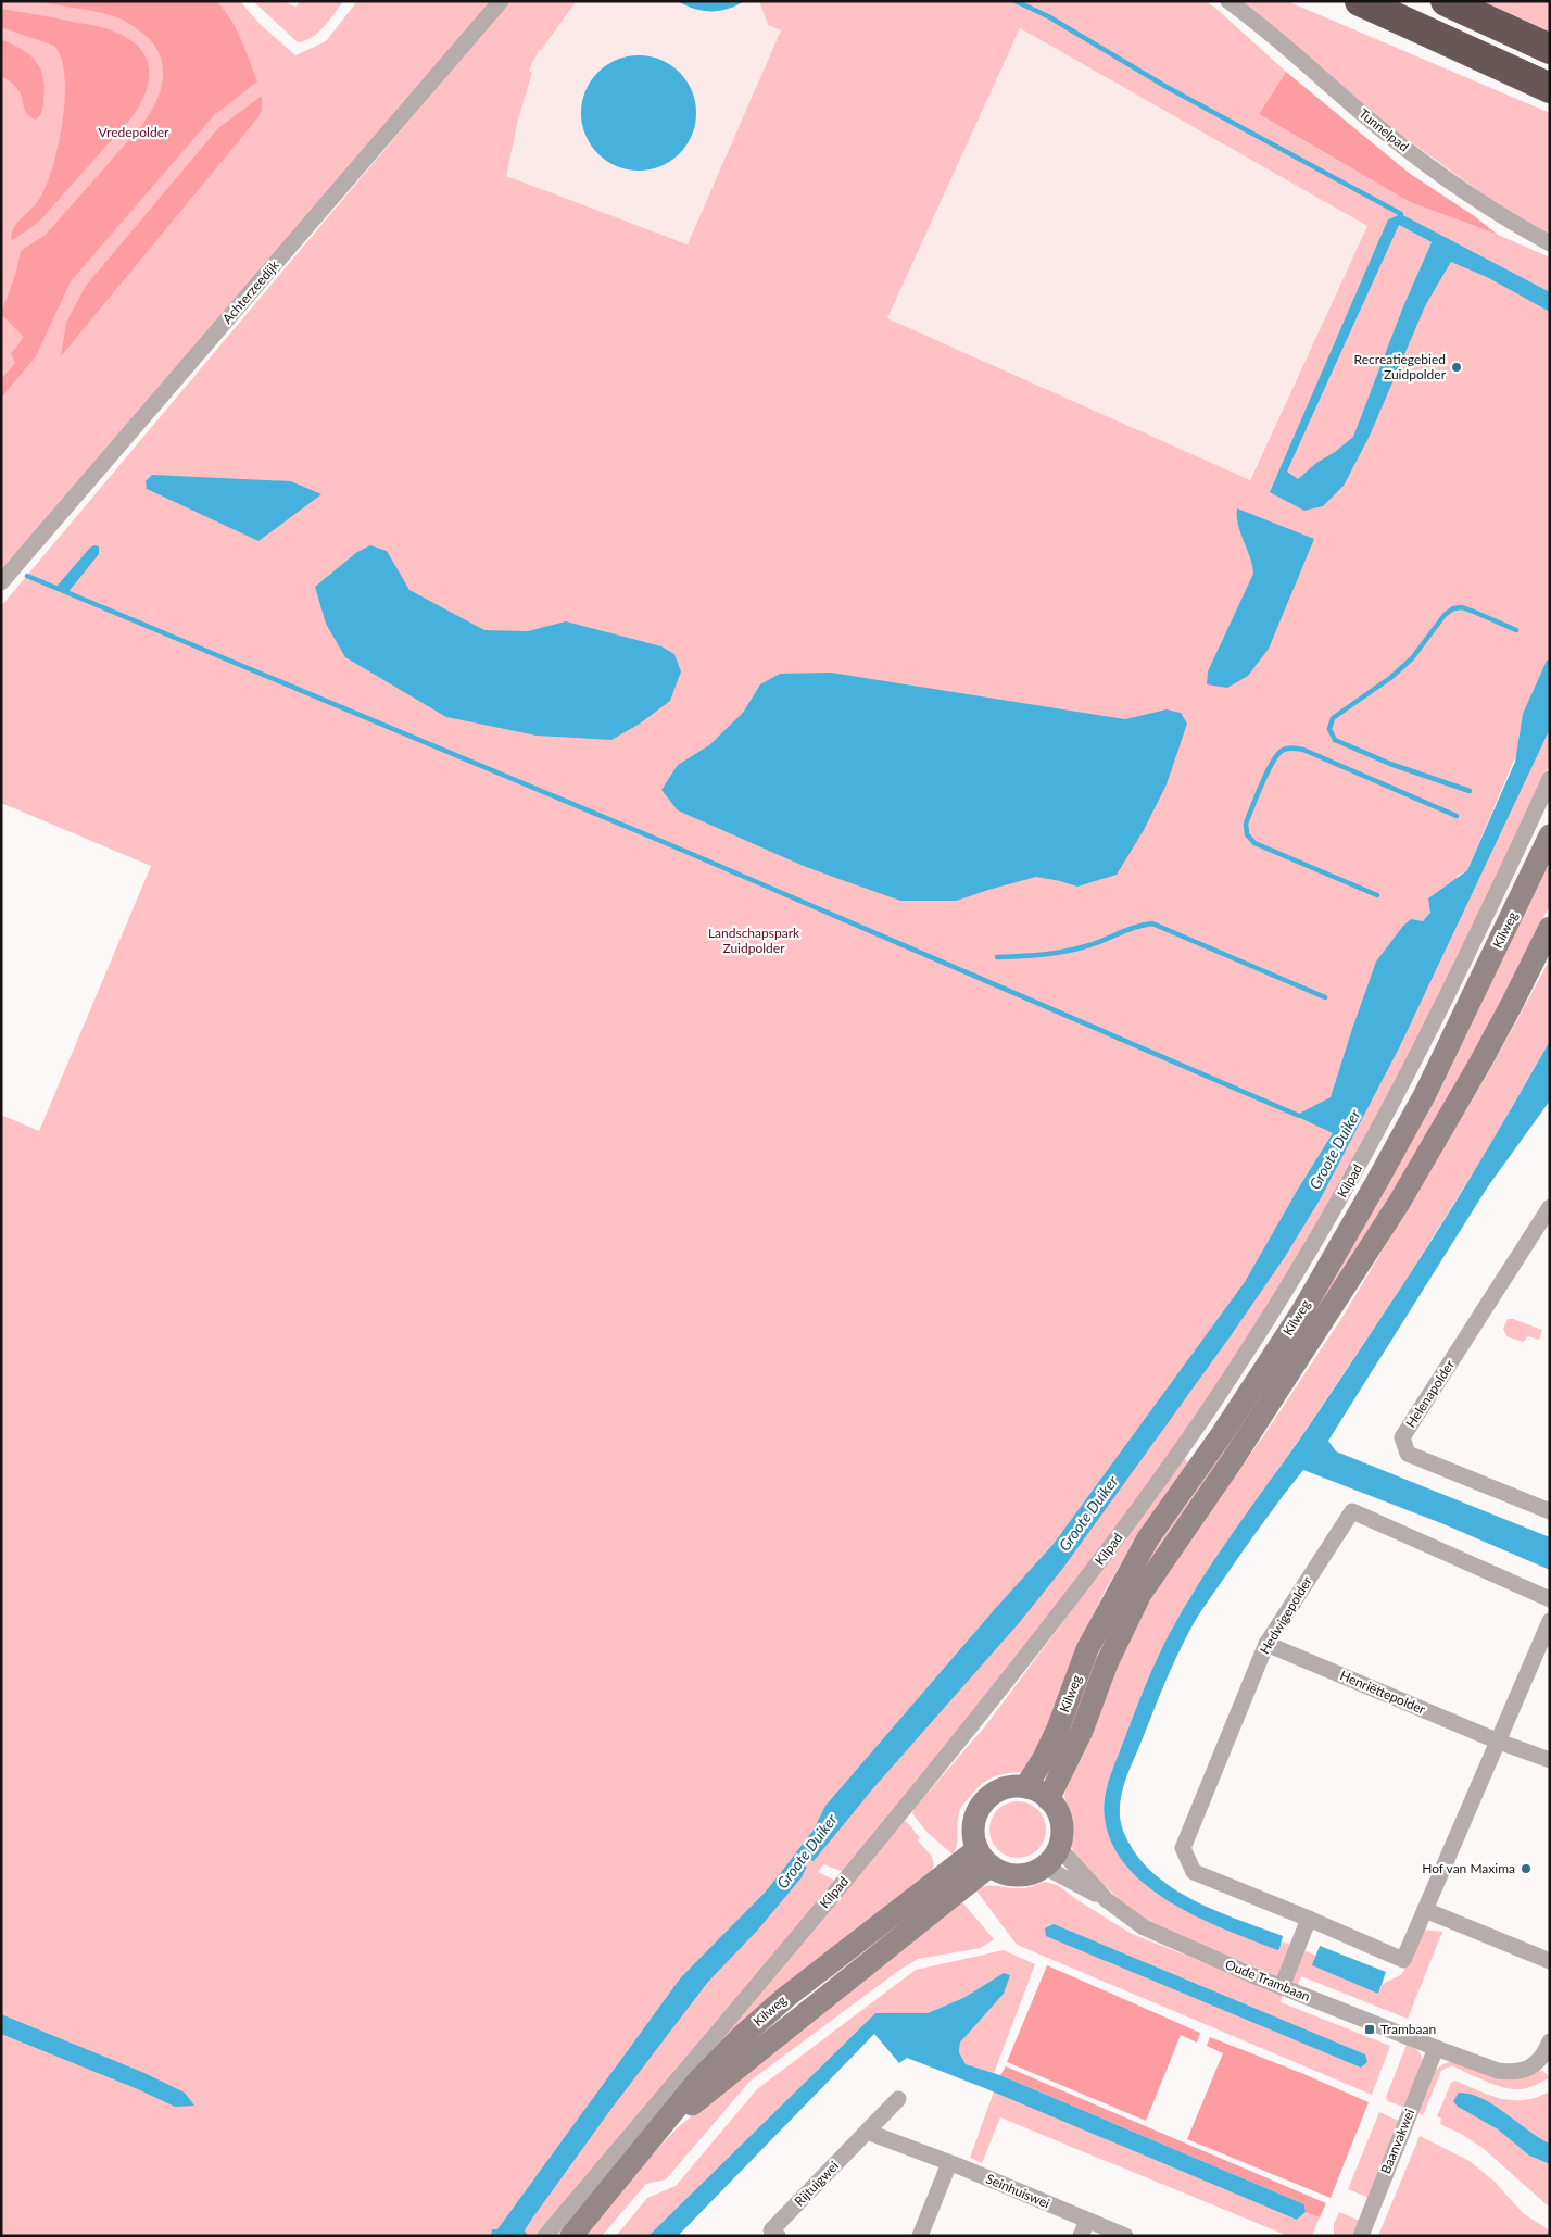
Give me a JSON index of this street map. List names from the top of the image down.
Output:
{
  "streets": {
    "main road": ["Kilweg"],
    "street": [
      "Tunnelpad",
      "Achterzeedijk",
      "Kilpad",
      "Helenapolder",
      "Hedwigepolder",
      "Henriëttepolder",
      "Oude Trambaan",
      "Baanvakwei",
      "Rijtuigwei",
      "Seinhuiswei"
    ]
  },
  "crossings": [
    ["Hedwigepolder", "Henriëttepolder"],
    ["Oude Trambaan", "Baanvakwei"]
  ],
  "water": ["Groote Duiker"],
  "parks": ["Vredepolder", "Landschapspark Zuidpolder"],
  "places": {
    "other": ["Recreatiegebied Zuidpolder", "Hof van Maxima"],
    "transit": ["Trambaan"]
  }
}
